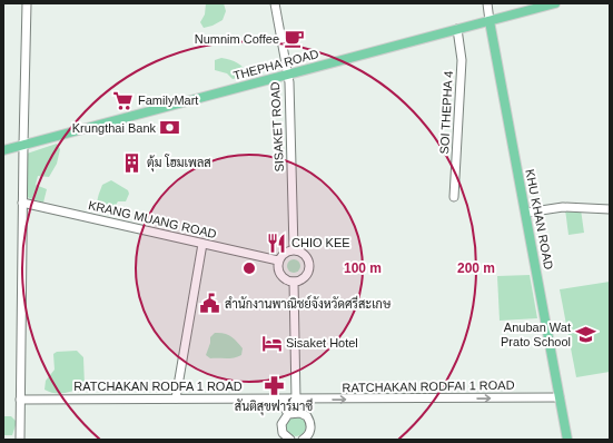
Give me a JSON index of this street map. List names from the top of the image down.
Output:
{
  "streets": {
    "main road": ["THEPHA ROAD", "KHU KHAN ROAD"],
    "street": [
      "SOI THEPHA 4",
      "SISAKET ROAD",
      "KRANG MUANG ROAD",
      "RATCHAKAN RODFA 1 ROAD",
      "RATCHAKAN RODFAI 1 ROAD"
    ]
  },
  "crossings": [
    ["THEPHA ROAD", "SOI THEPHA 4"],
    ["THEPHA ROAD", "SISAKET ROAD"],
    ["THEPHA ROAD", "KHU KHAN ROAD"],
    ["SISAKET ROAD", "KRANG MUANG ROAD"],
    ["KHU KHAN ROAD", "RATCHAKAN RODFAI 1 ROAD"],
    ["RATCHAKAN RODFA 1 ROAD", "RATCHAKAN RODFAI 1 ROAD"]
  ],
  "one_way": ["RATCHAKAN RODFAI 1 ROAD"],
  "places": {
    "cafe": ["Numnim Coffee"],
    "supermarket": ["FamilyMart"],
    "bank": ["Krungthai Bank"],
    "building": ["ตุ้ม โฮมเพลส"],
    "restaurant": ["CHIO KEE"],
    "public building": ["สำนักงานพาณิชย์จังหวัดศรีสะเกษ"],
    "school or university": ["Anuban Wat Prato School"],
    "hotel": ["Sisaket Hotel"],
    "pharmacy": ["สันติสุขฟาร์มาซี"]
  },
  "rings": ["100 m", "200 m"]
}
